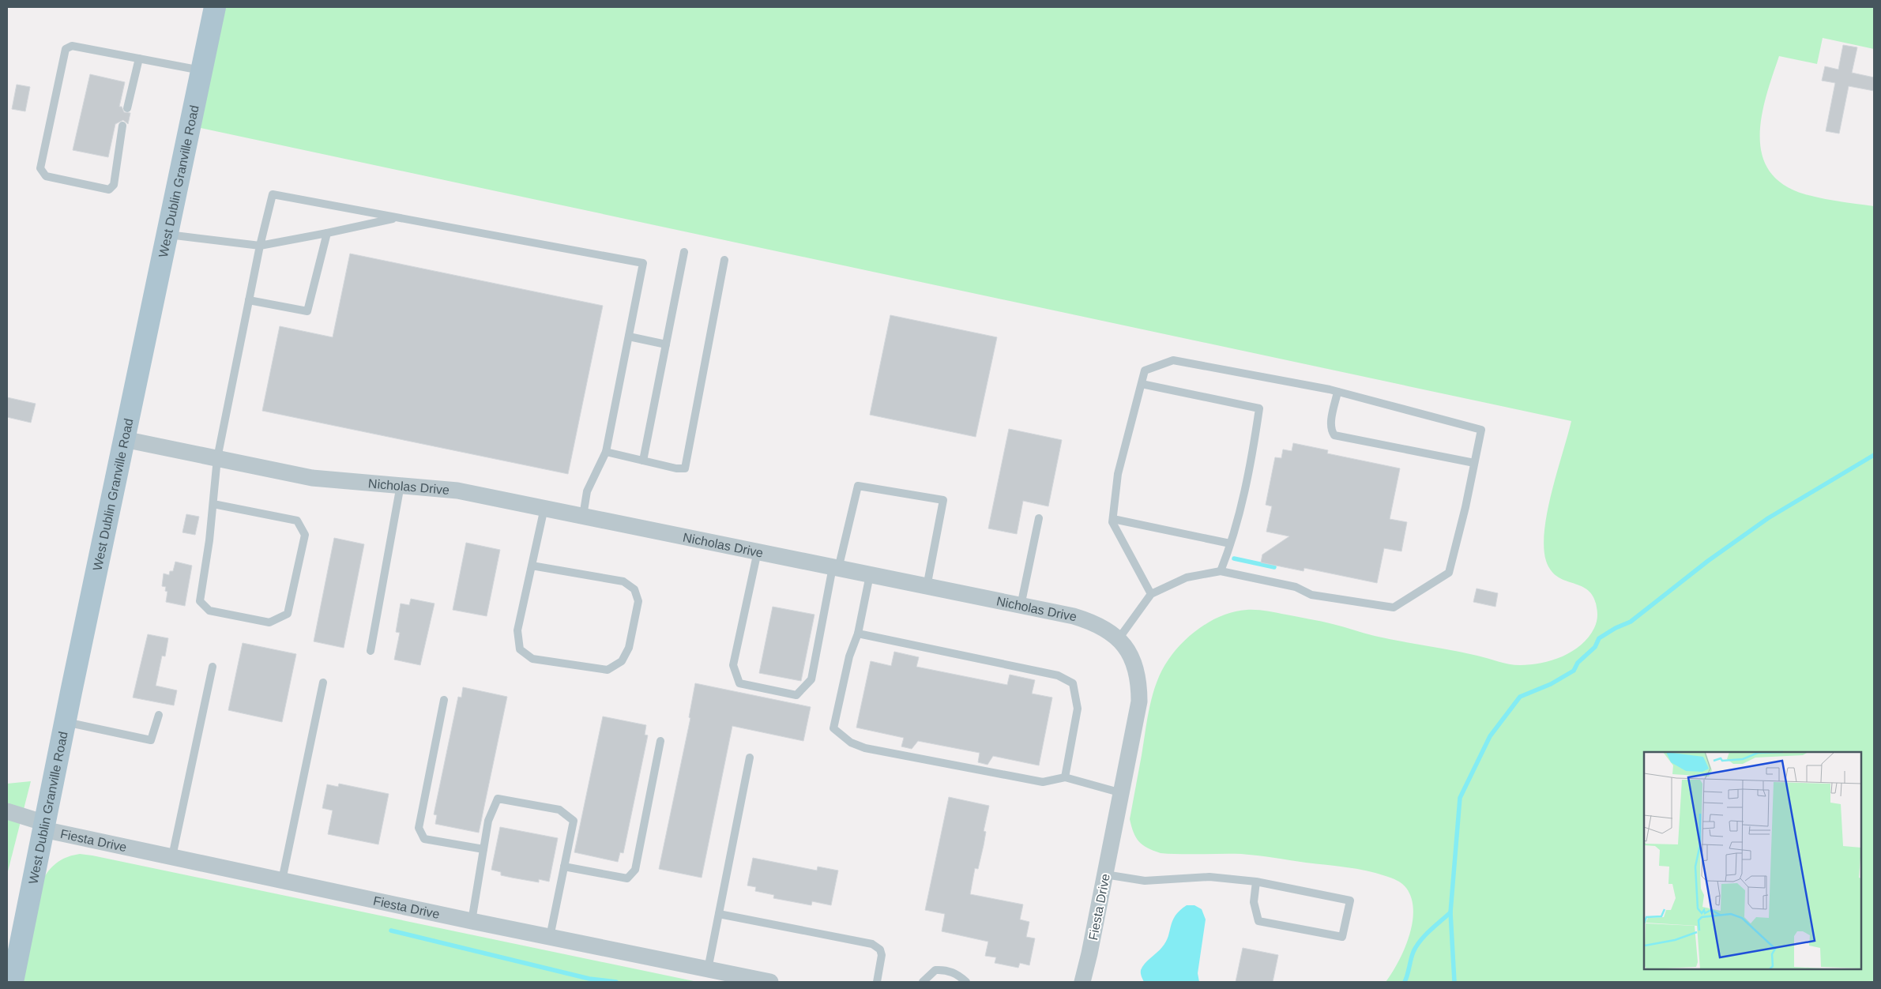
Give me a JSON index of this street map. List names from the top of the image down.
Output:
{
  "streets": {
    "main road": ["West Dublin Granville Road"],
    "street": ["Nicholas Drive", "Fiesta Drive"]
  },
  "crossings": [
    ["West Dublin Granville Road", "Nicholas Drive"],
    ["West Dublin Granville Road", "Fiesta Drive"],
    ["Nicholas Drive", "Fiesta Drive"]
  ]
}
